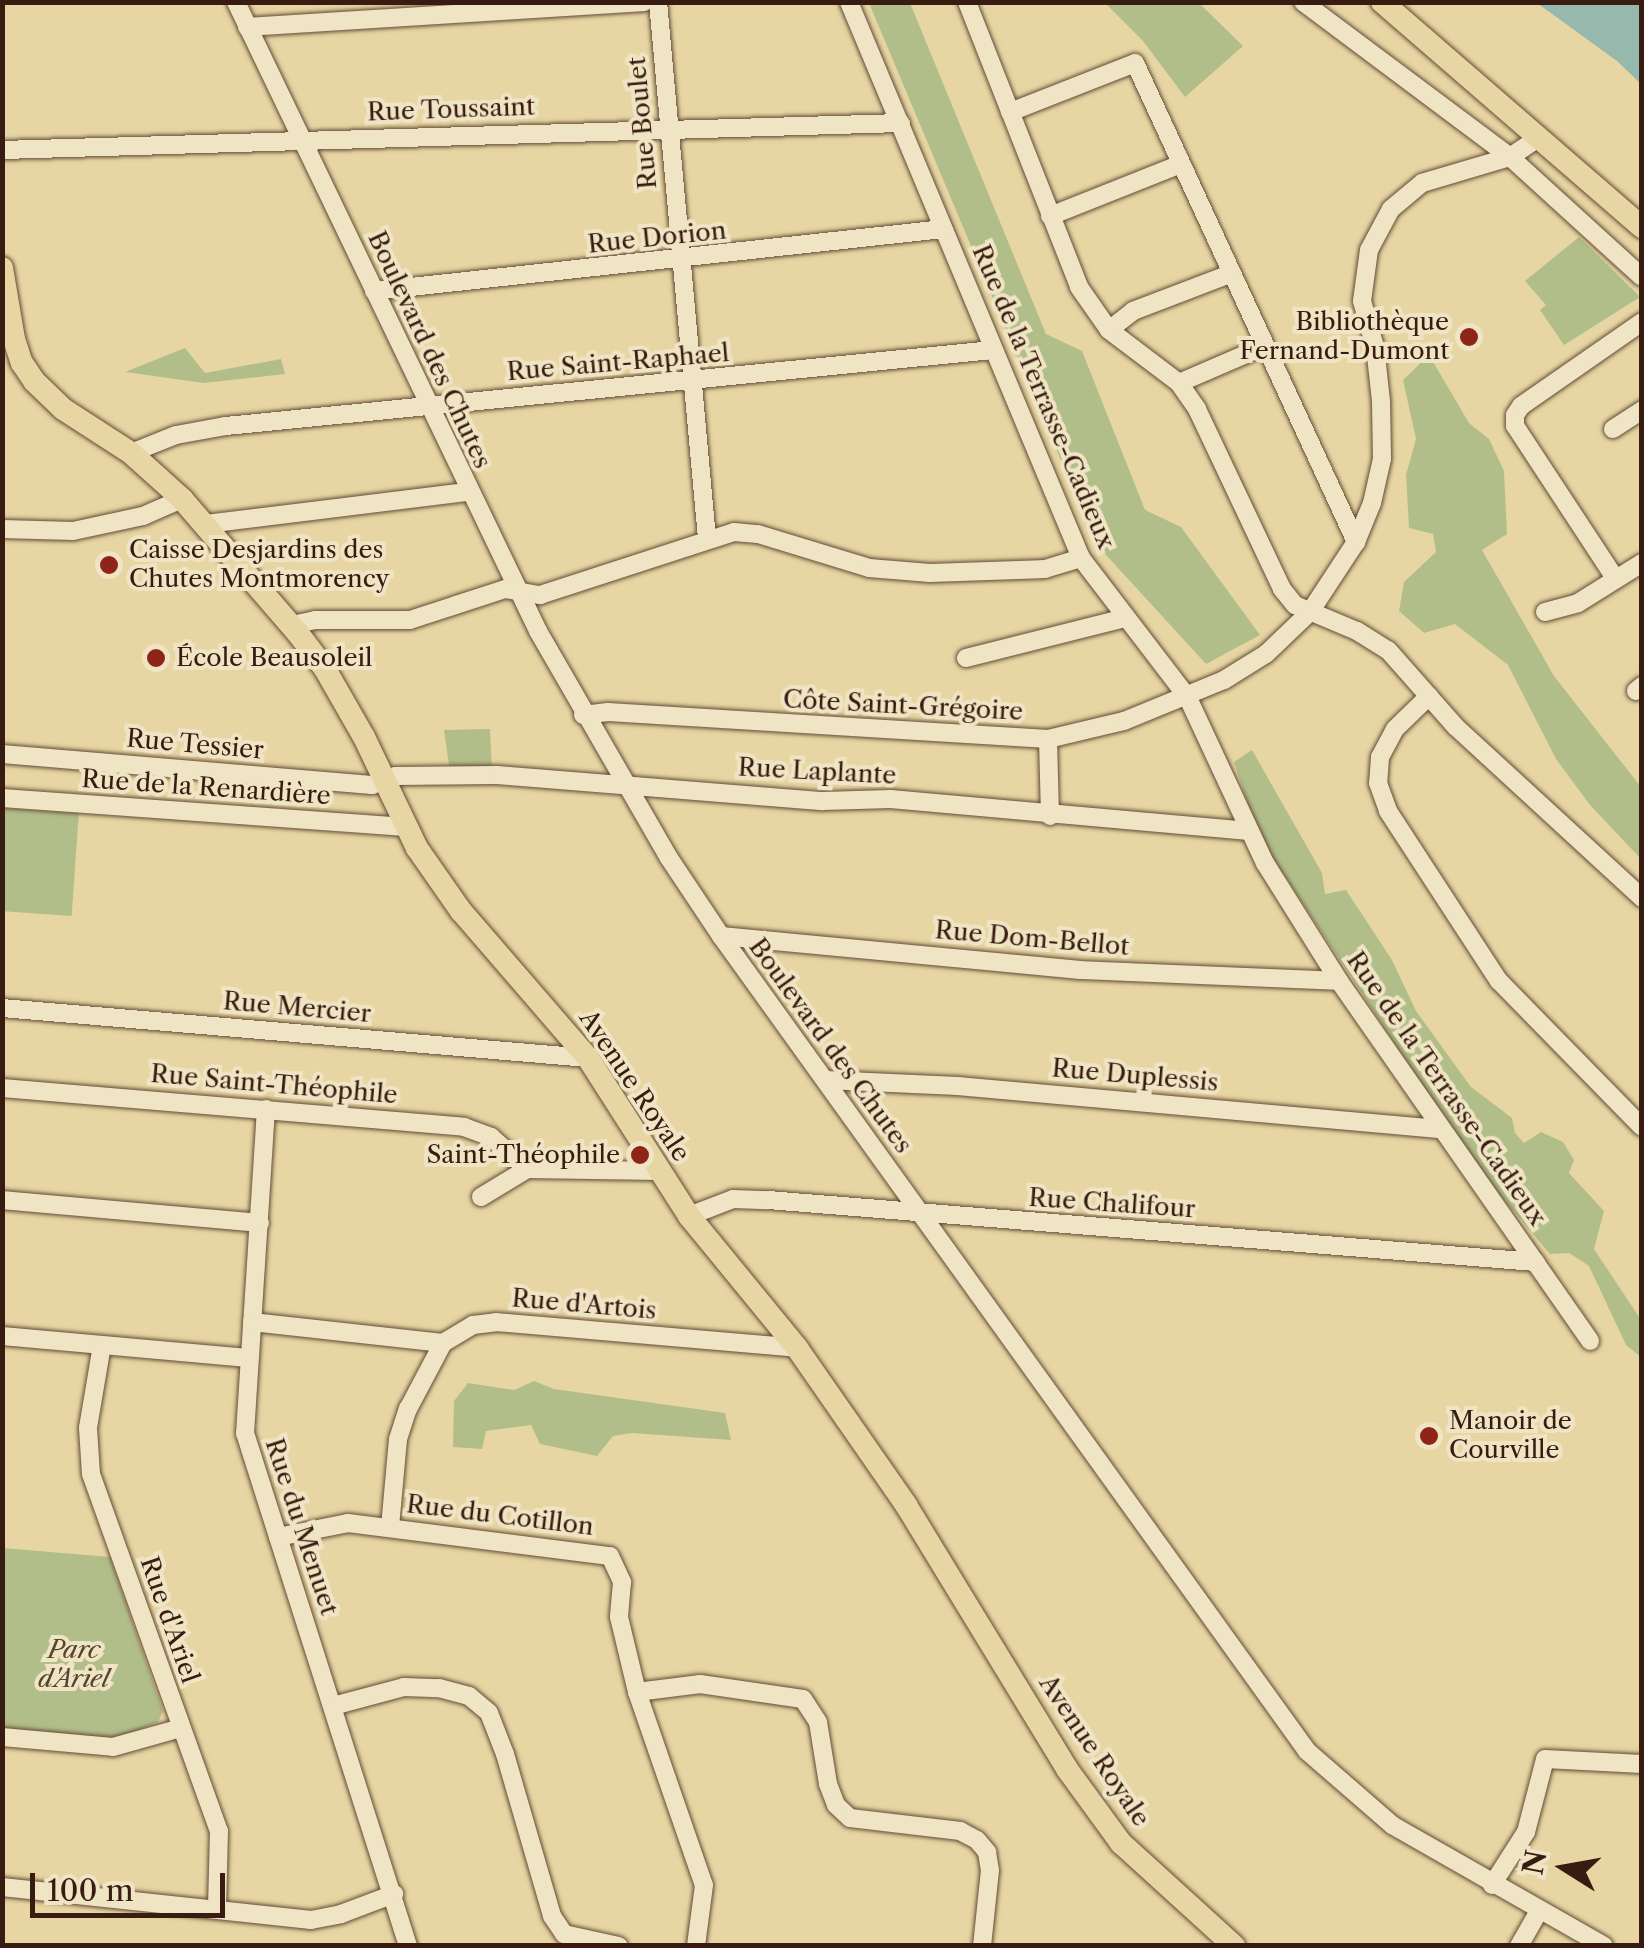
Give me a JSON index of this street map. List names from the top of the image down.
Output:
{
  "streets": {
    "main road": ["Avenue Royale"],
    "street": [
      "Rue Toussaint",
      "Rue Boulet",
      "Rue Dorion",
      "Boulevard des Chutes",
      "Rue Saint-Raphael",
      "Rue de la Terrasse-Cadieux",
      "Côte Saint-Grégoire",
      "Rue Tessier",
      "Rue Laplante",
      "Rue de la Renardière",
      "Rue Dom-Bellot",
      "Rue Mercier",
      "Rue Duplessis",
      "Rue Saint-Théophile",
      "Rue Chalifour",
      "Rue d'Artois",
      "Rue du Cotillon",
      "Rue du Menuet",
      "Rue d'Ariel"
    ]
  },
  "crossings": [
    ["Rue Toussaint", "Rue Boulet"],
    ["Rue Toussaint", "Boulevard des Chutes"],
    ["Rue Toussaint", "Rue de la Terrasse-Cadieux"],
    ["Rue Boulet", "Rue Dorion"],
    ["Rue Boulet", "Rue Saint-Raphael"],
    ["Rue Dorion", "Boulevard des Chutes"],
    ["Rue Dorion", "Rue de la Terrasse-Cadieux"],
    ["Boulevard des Chutes", "Rue Saint-Raphael"],
    ["Boulevard des Chutes", "Côte Saint-Grégoire"],
    ["Boulevard des Chutes", "Rue Laplante"],
    ["Boulevard des Chutes", "Rue Dom-Bellot"],
    ["Boulevard des Chutes", "Rue Duplessis"],
    ["Boulevard des Chutes", "Rue Chalifour"],
    ["Rue Saint-Raphael", "Rue de la Terrasse-Cadieux"],
    ["Rue Saint-Raphael", "Avenue Royale"],
    ["Rue de la Terrasse-Cadieux", "Côte Saint-Grégoire"],
    ["Rue de la Terrasse-Cadieux", "Rue Laplante"],
    ["Rue de la Terrasse-Cadieux", "Rue Dom-Bellot"],
    ["Rue de la Terrasse-Cadieux", "Rue Duplessis"],
    ["Rue de la Terrasse-Cadieux", "Rue Chalifour"],
    ["Rue Tessier", "Rue Laplante"],
    ["Rue Tessier", "Avenue Royale"],
    ["Rue Laplante", "Avenue Royale"],
    ["Rue de la Renardière", "Avenue Royale"],
    ["Rue Mercier", "Avenue Royale"],
    ["Rue Saint-Théophile", "Rue du Menuet"],
    ["Avenue Royale", "Rue Chalifour"],
    ["Avenue Royale", "Rue d'Artois"],
    ["Rue du Cotillon", "Rue du Menuet"]
  ],
  "parks": ["Parc d'Ariel"],
  "places": [
    "Bibliothèque Fernand-Dumont",
    "Caisse Desjardins des Chutes Montmorency",
    "École Beausoleil",
    "Saint-Théophile",
    "Manoir de Courville"
  ],
  "scale_bar": "100 m",
  "north": "left"
}
